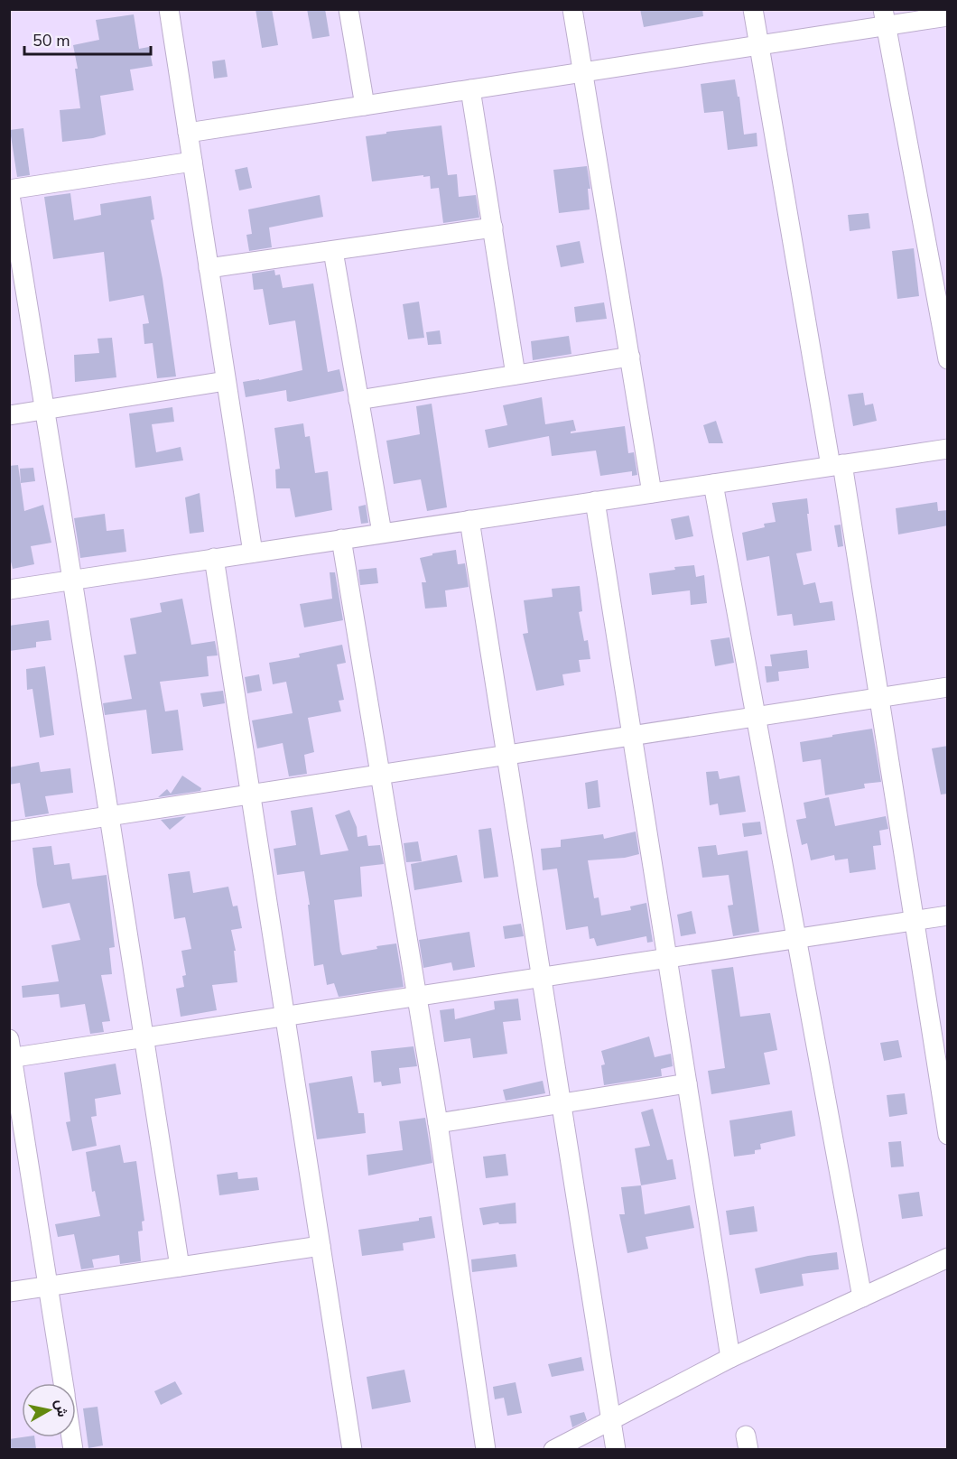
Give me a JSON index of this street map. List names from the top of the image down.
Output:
{
  "scale_bar": "50 m",
  "north": "right"
}
